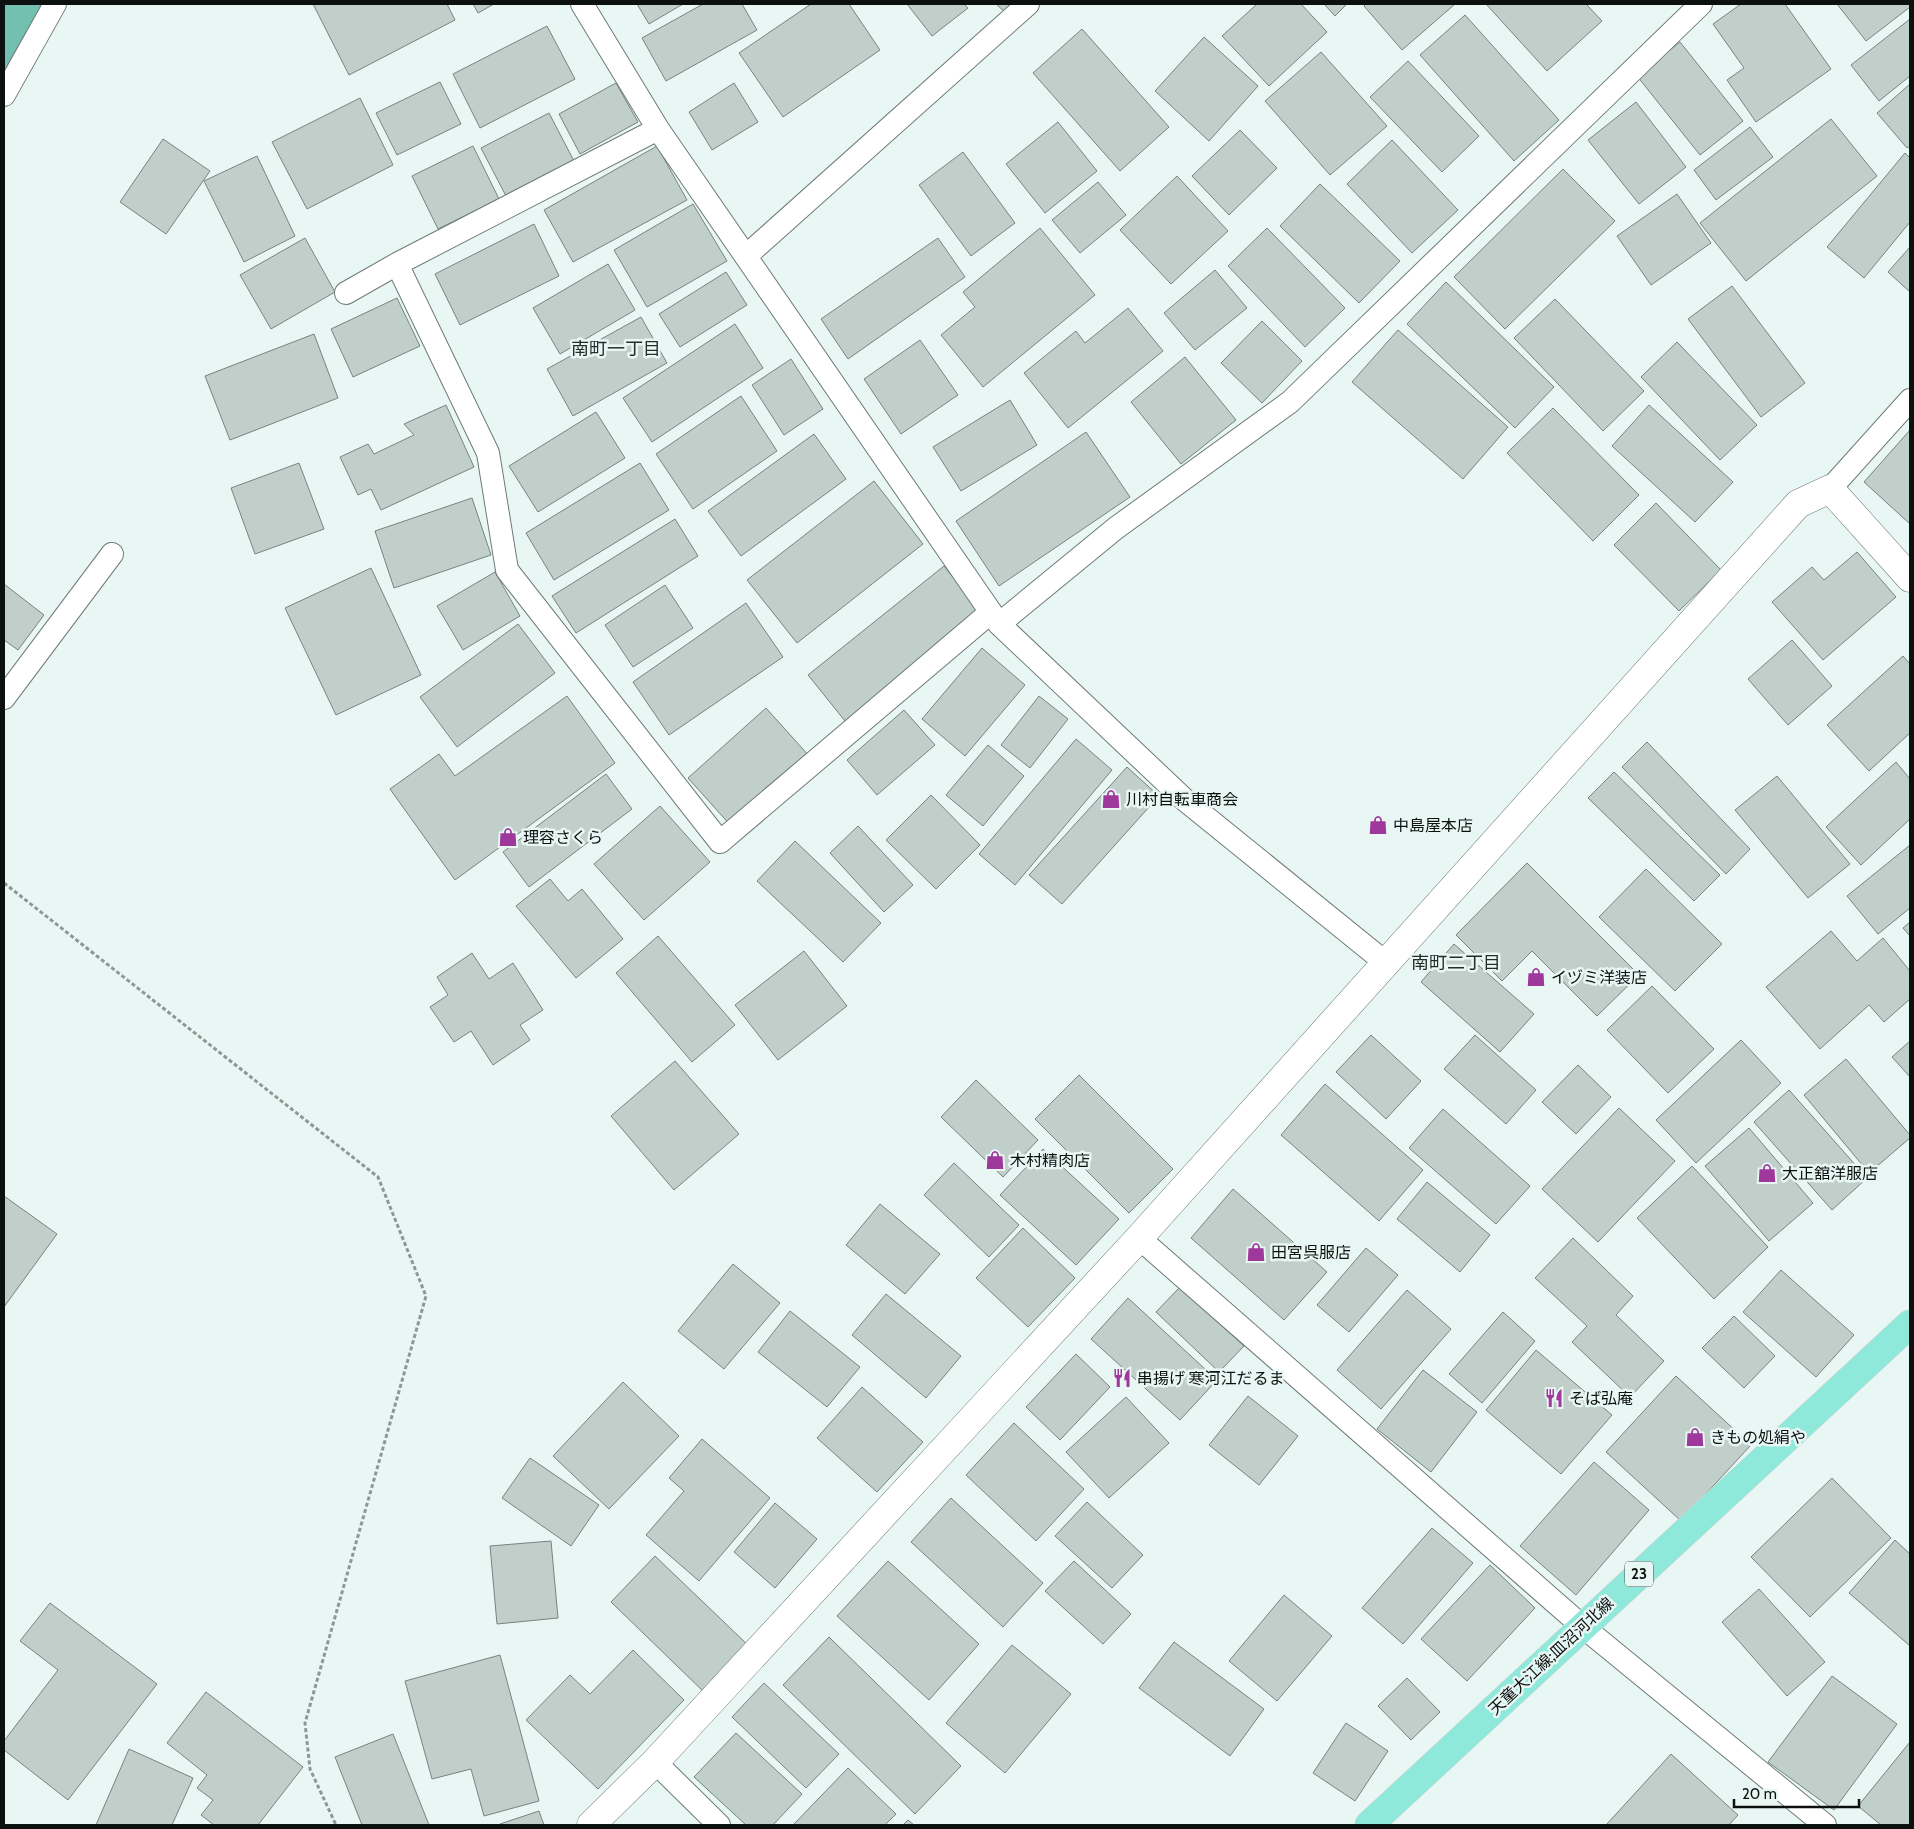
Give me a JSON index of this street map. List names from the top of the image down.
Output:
{
  "streets": {
    "main road": ["23", "天童大江線;皿沼河北線"]
  },
  "districts": ["南町一丁目", "南町二丁目"],
  "places": {
    "shop": [
      "川村自転車商会",
      "中島屋本店",
      "理容さくら",
      "イヅミ洋装店",
      "木村精肉店",
      "大正舘洋服店",
      "田宮呉服店",
      "きもの処絹や"
    ],
    "restaurant": ["串揚げ 寒河江だるま", "そば弘庵"]
  },
  "scale_bar": "20 m"
}
